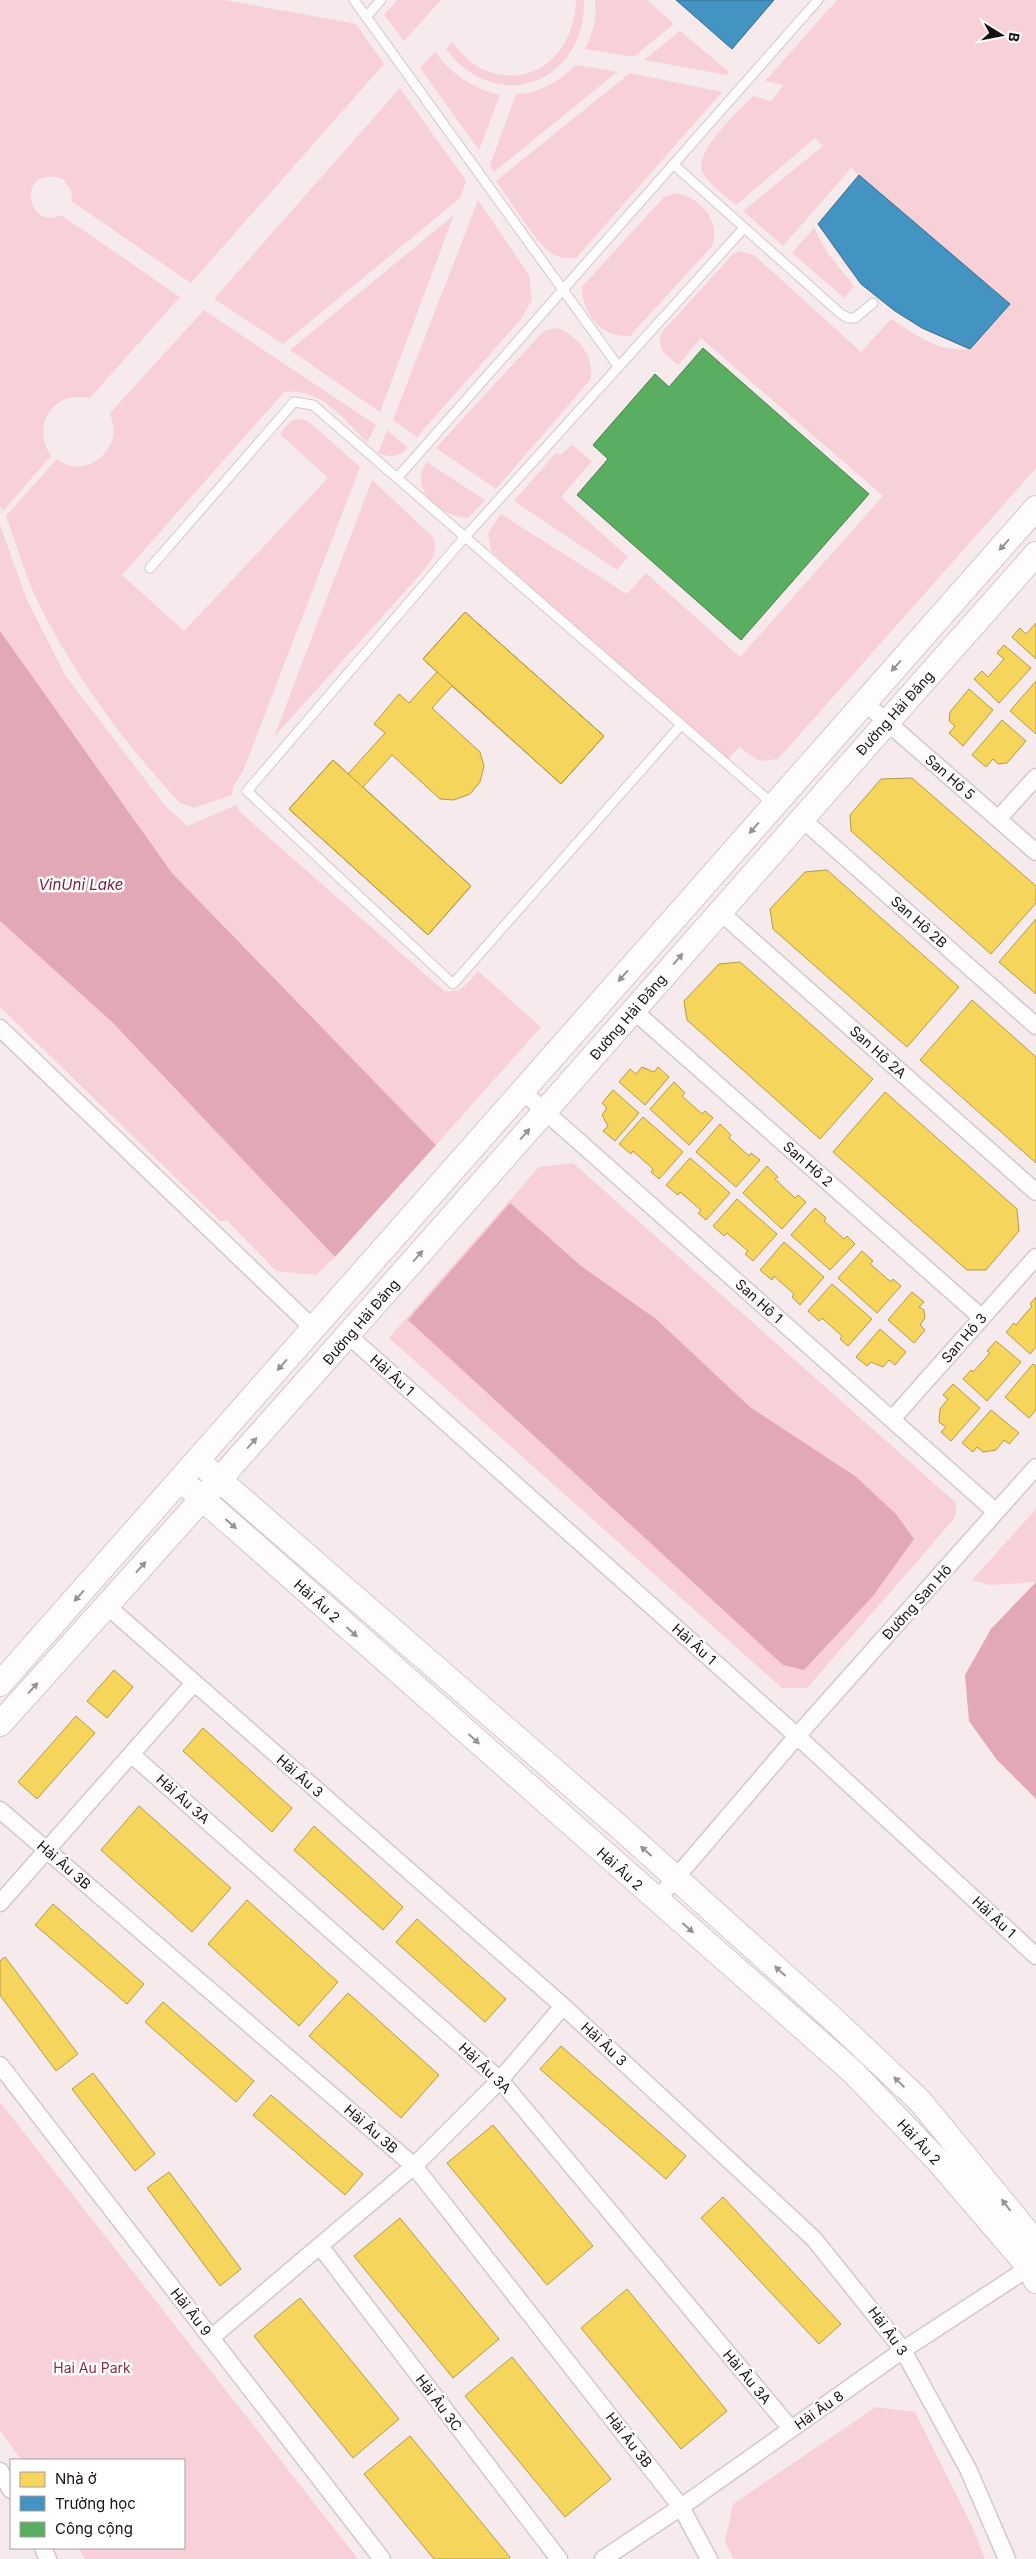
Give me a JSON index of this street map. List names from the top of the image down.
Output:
{
  "streets": {
    "street": [
      "Đường Hải Đăng",
      "San Hô 5",
      "San Hô 2B",
      "San Hô 2A",
      "San Hô 2",
      "San Hô 1",
      "San Hô 3",
      "Hải Âu 1",
      "Hải Âu 2",
      "Đường San Hô",
      "Hải Âu 3",
      "Hải Âu 3A",
      "Hải Âu 3B",
      "Hải Âu 9",
      "Hải Âu 3C",
      "Hải Âu 8"
    ]
  },
  "crossings": [
    ["Đường Hải Đăng", "San Hô 5"],
    ["Đường Hải Đăng", "San Hô 2B"],
    ["Đường Hải Đăng", "San Hô 2A"],
    ["Đường Hải Đăng", "San Hô 2"],
    ["Đường Hải Đăng", "San Hô 1"],
    ["Đường Hải Đăng", "Hải Âu 1"],
    ["Đường Hải Đăng", "Hải Âu 2"],
    ["Đường Hải Đăng", "Hải Âu 3"],
    ["San Hô 2", "San Hô 3"],
    ["San Hô 1", "San Hô 3"],
    ["San Hô 1", "Đường San Hô"],
    ["Hải Âu 1", "Đường San Hô"],
    ["Hải Âu 2", "Đường San Hô"],
    ["Hải Âu 2", "Hải Âu 8"],
    ["Hải Âu 3", "Hải Âu 8"],
    ["Hải Âu 3A", "Hải Âu 8"],
    ["Hải Âu 3B", "Hải Âu 8"]
  ],
  "water": ["VinUni Lake"],
  "parks": ["Hai Au Park"],
  "legend": ["Nhà ở", "Trường học", "Công cộng"],
  "north": "right"
}
